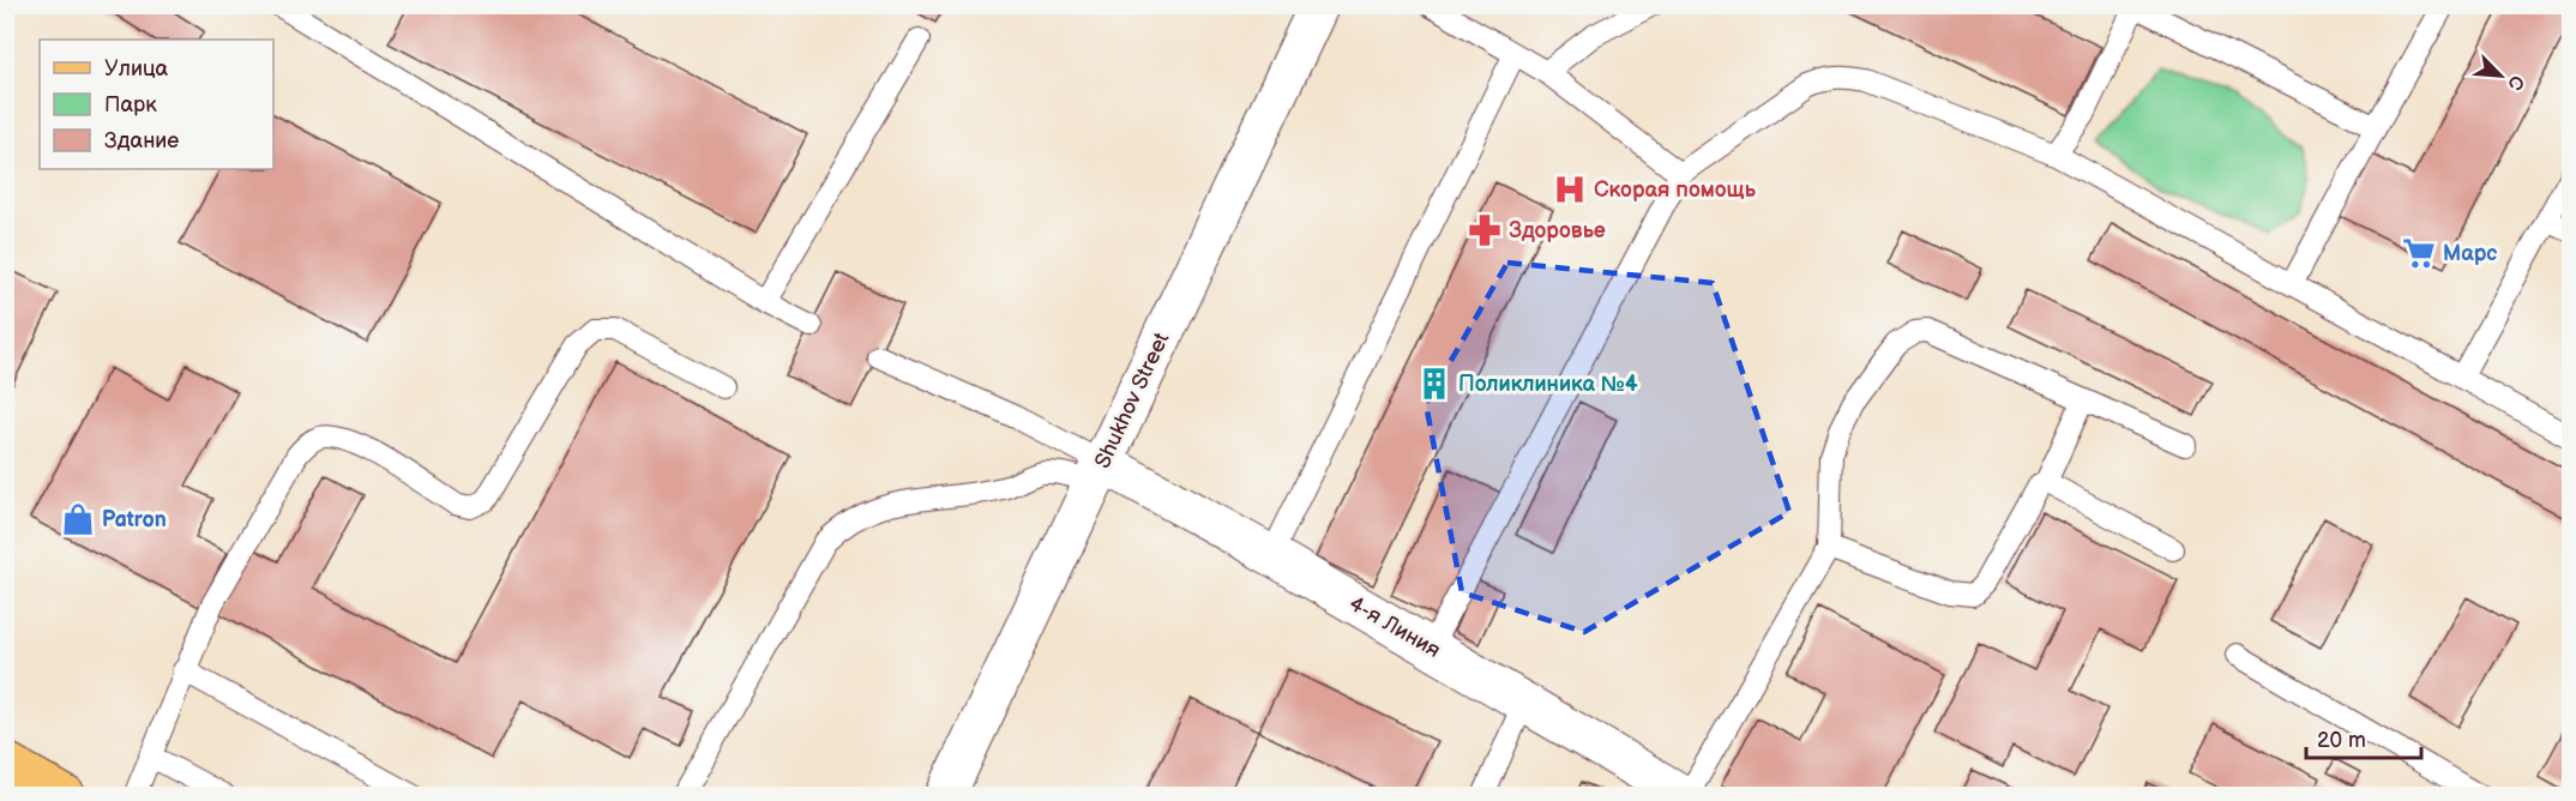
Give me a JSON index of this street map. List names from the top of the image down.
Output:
{
  "streets": {
    "street": ["Shukhov Street", "4-я Линия"]
  },
  "crossings": [
    ["Shukhov Street", "4-я Линия"]
  ],
  "places": {
    "hospital": ["Скорая помощь"],
    "pharmacy": ["Здоровье"],
    "supermarket": ["Марс"],
    "building": ["Поликлиника №4"],
    "shop": ["Patron"]
  },
  "legend": ["Улица", "Парк", "Здание"],
  "scale_bar": "20 m",
  "north": "bottom right"
}
